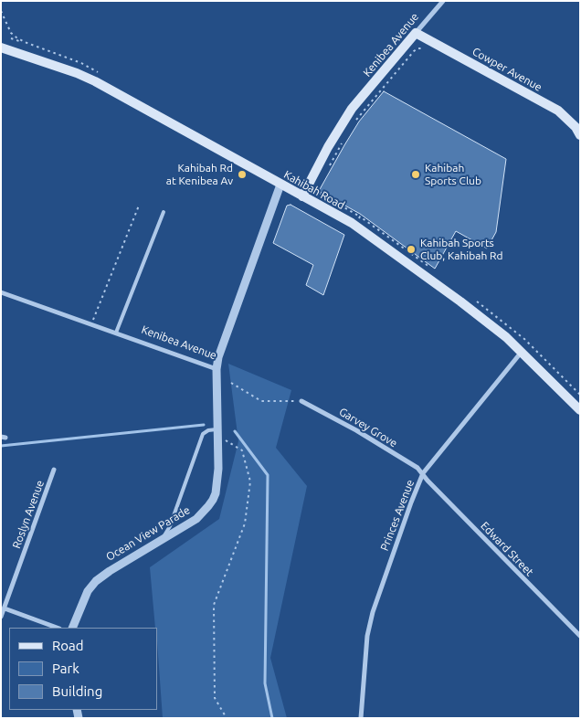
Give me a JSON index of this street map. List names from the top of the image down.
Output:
{
  "streets": {
    "main road": ["Kenibea Avenue", "Cowper Avenue", "Kahibah Road"],
    "street": [
      "Garvey Grove",
      "Roslyn Avenue",
      "Princes Avenue",
      "Ocean View Parade",
      "Edward Street"
    ]
  },
  "crossings": [
    ["Kenibea Avenue", "Cowper Avenue"],
    ["Kenibea Avenue", "Kahibah Road"],
    ["Kenibea Avenue", "Ocean View Parade"],
    ["Kahibah Road", "Princes Avenue"],
    ["Garvey Grove", "Princes Avenue"],
    ["Garvey Grove", "Edward Street"],
    ["Princes Avenue", "Edward Street"]
  ],
  "places": ["Kahibah Rd at Kenibea Av", "Kahibah Sports Club", "Kahibah Sports Club, Kahibah Rd"],
  "legend": ["Road", "Park", "Building"]
}
